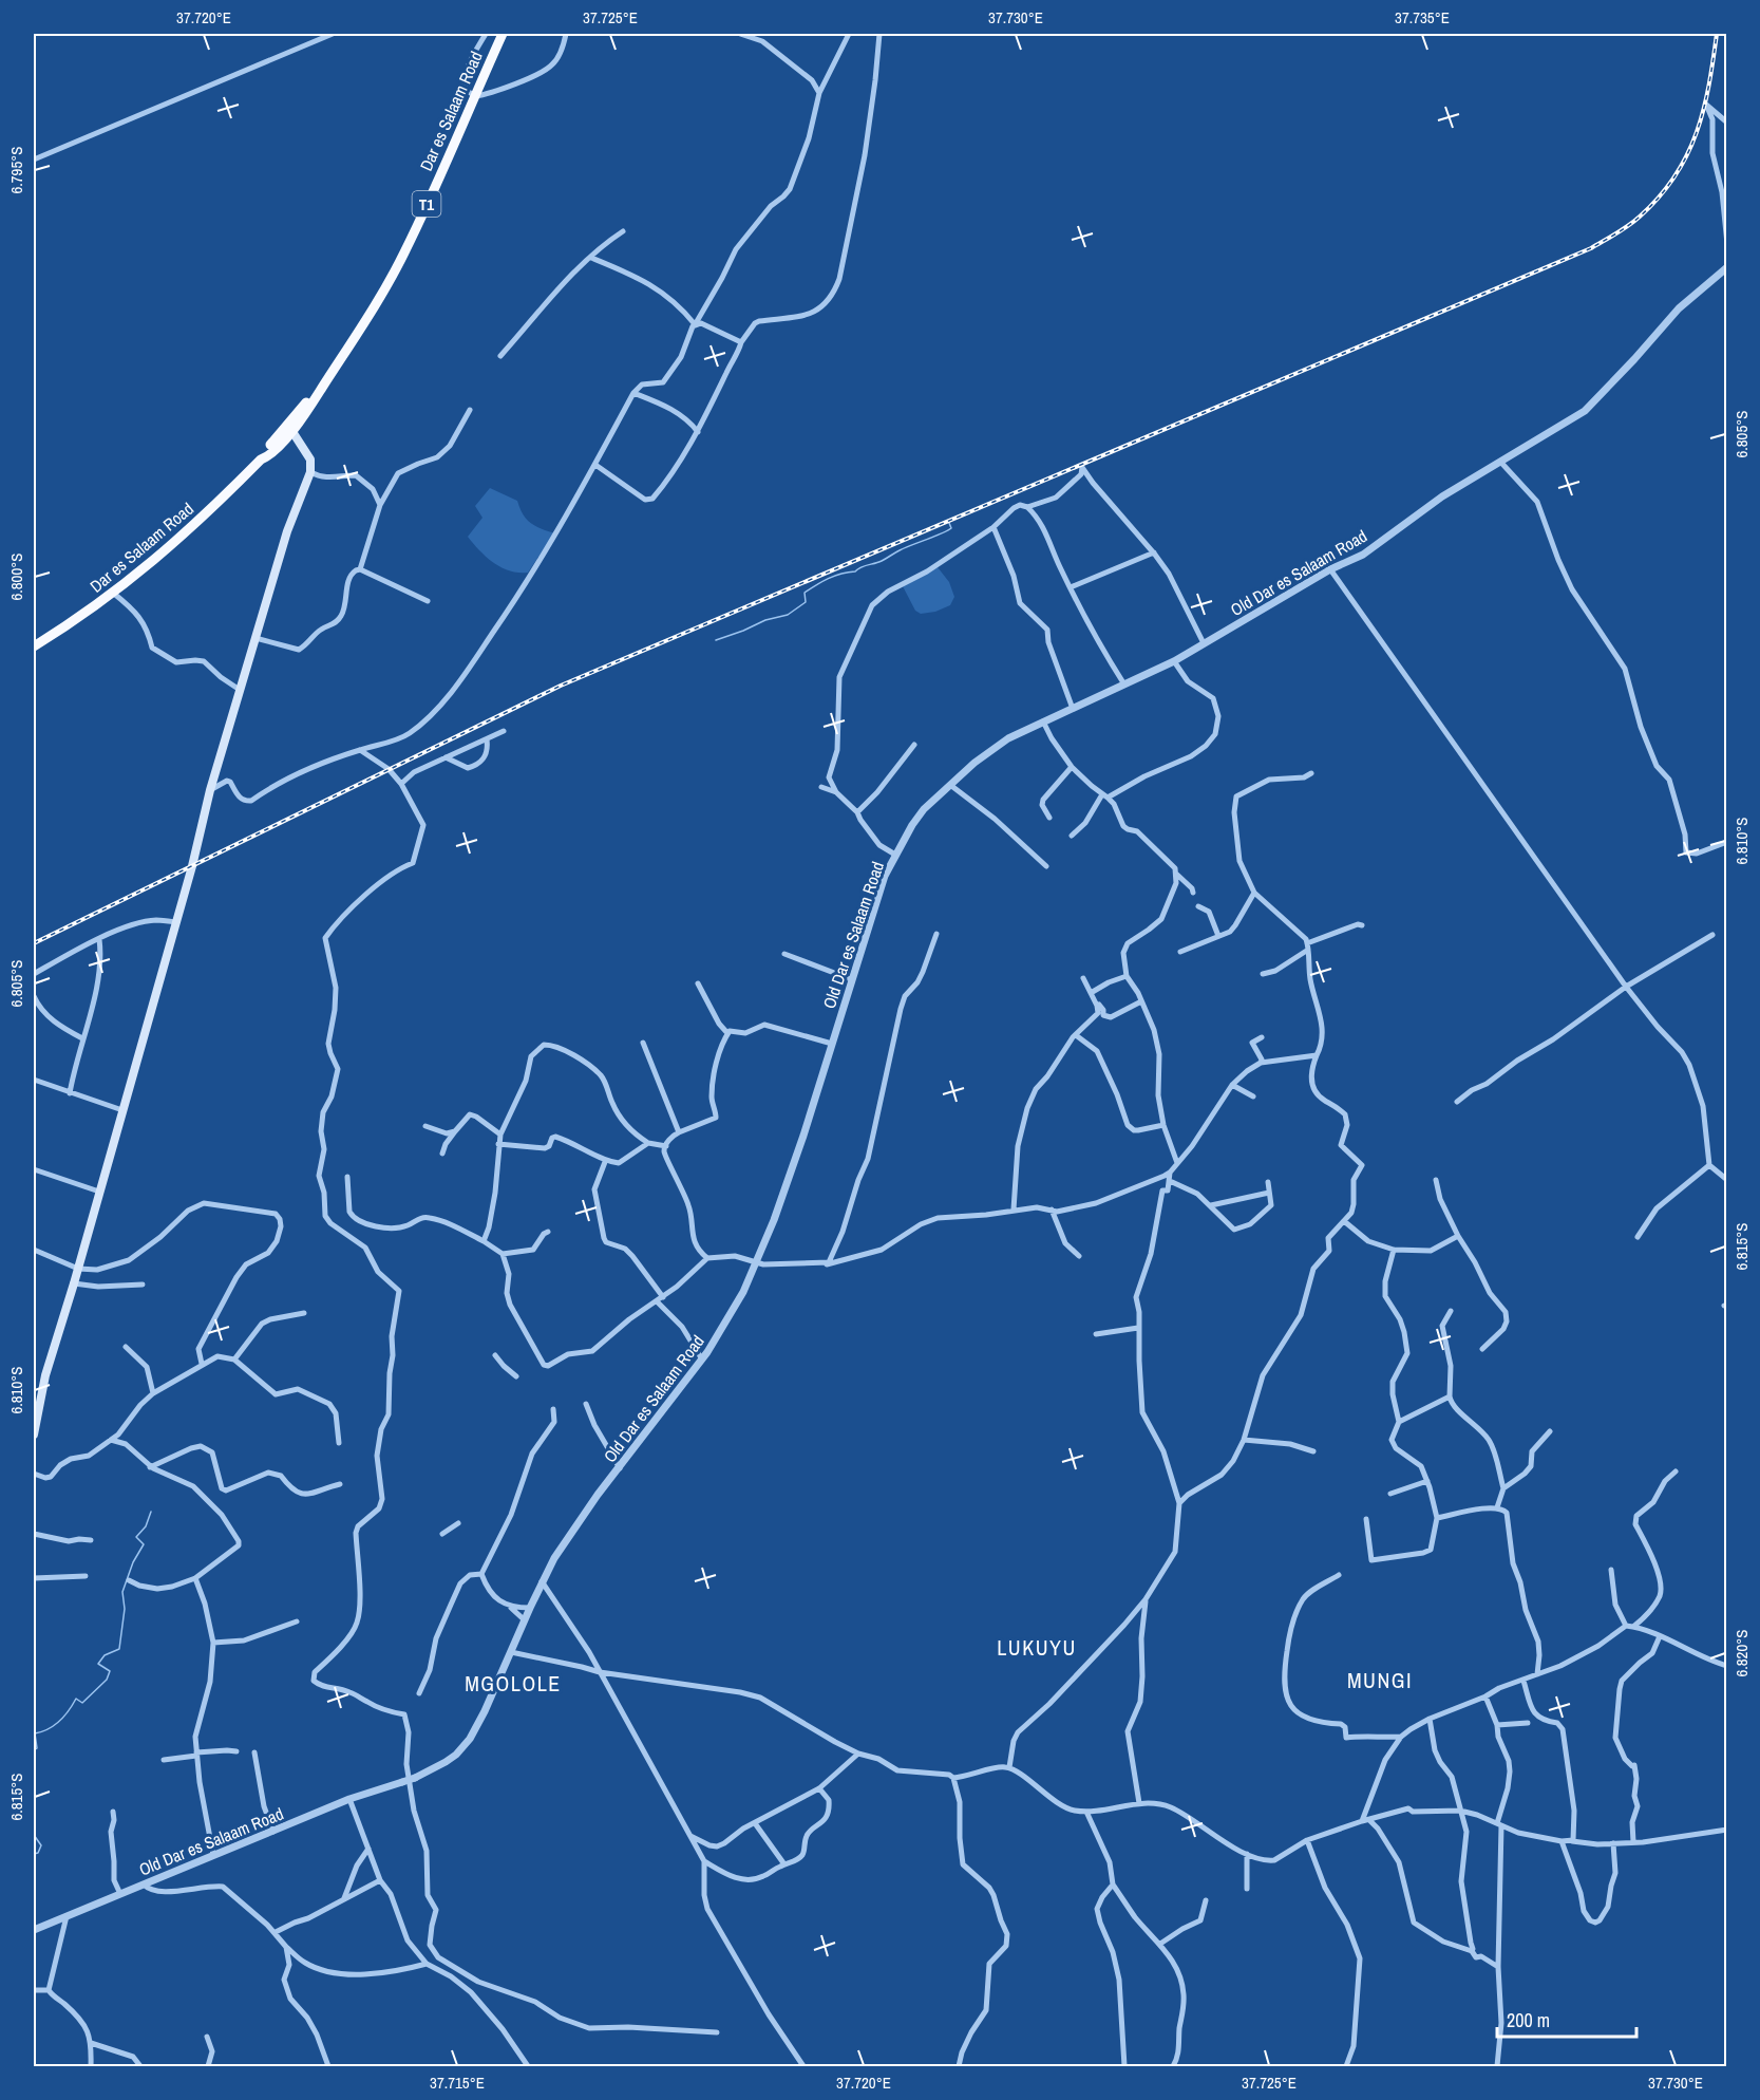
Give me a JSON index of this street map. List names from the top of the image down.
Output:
{
  "streets": {
    "highway": ["Dar es Salaam Road", "T1"],
    "street": ["Old Dar es Salaam Road"]
  },
  "districts": ["LUKUYU", "MUNGI", "MGOLOLE"],
  "scale_bar": "200 m",
  "coordinates": [
    "37.720°E",
    "37.725°E",
    "37.730°E",
    "37.735°E",
    "6.795°S",
    "6.805°S",
    "6.800°S",
    "6.810°S",
    "6.815°S",
    "6.820°S",
    "37.715°E"
  ]
}
